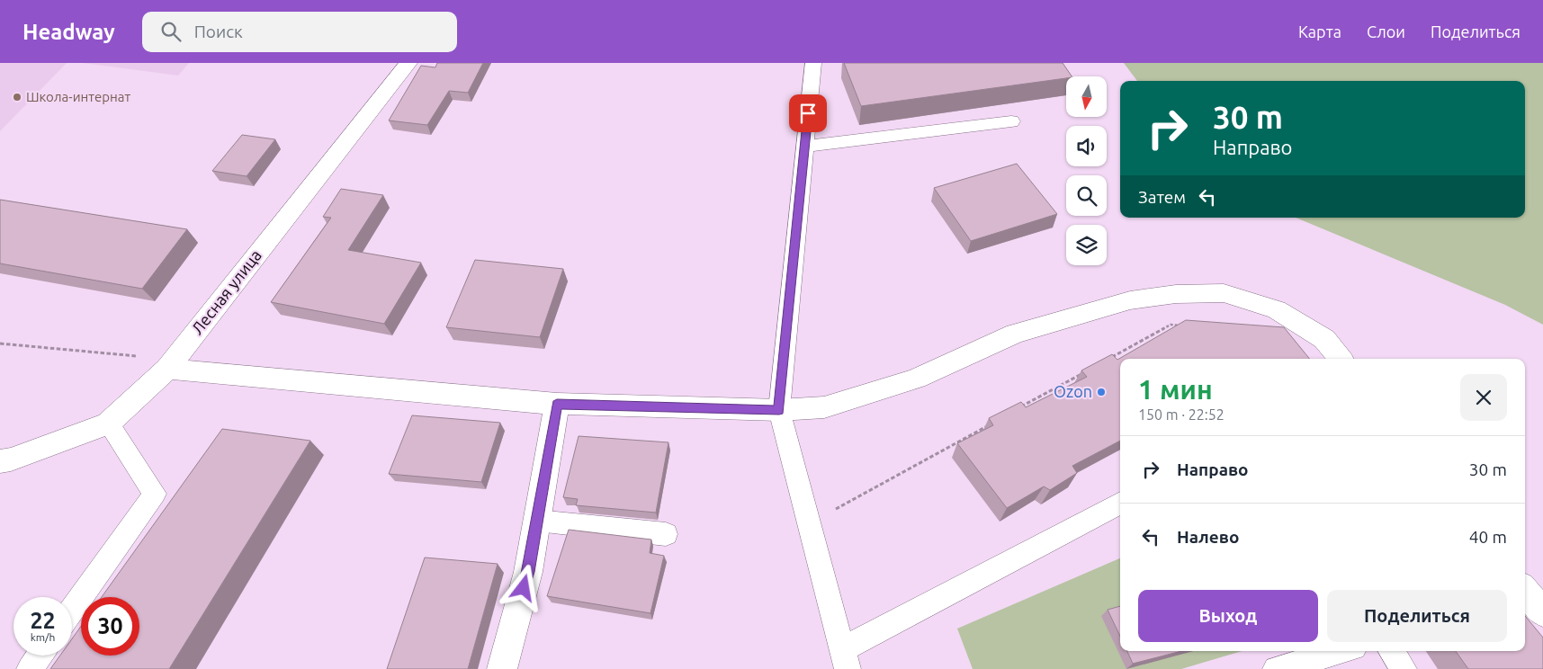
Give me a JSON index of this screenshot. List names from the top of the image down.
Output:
{
  "streets": {
    "street": ["Лесная улица"]
  },
  "places": ["Школа-интернат", "Ozon"],
  "north": "bottom",
  "page": {
    "header": "Headway",
    "search": "Поиск",
    "nav": ["Карта", "Слои", "Поделиться"],
    "turn": ["30 m", "Направо"],
    "then": "Затем",
    "heading": ["1 мин", "150 m · 22:52"],
    "list": [
      {
        "name": "Направо",
        "value": "30 m"
      },
      {
        "name": "Налево",
        "value": "40 m"
      }
    ],
    "buttons": ["Выход", "Поделиться"],
    "speed": "22 km/h",
    "limit": "30"
  }
}
